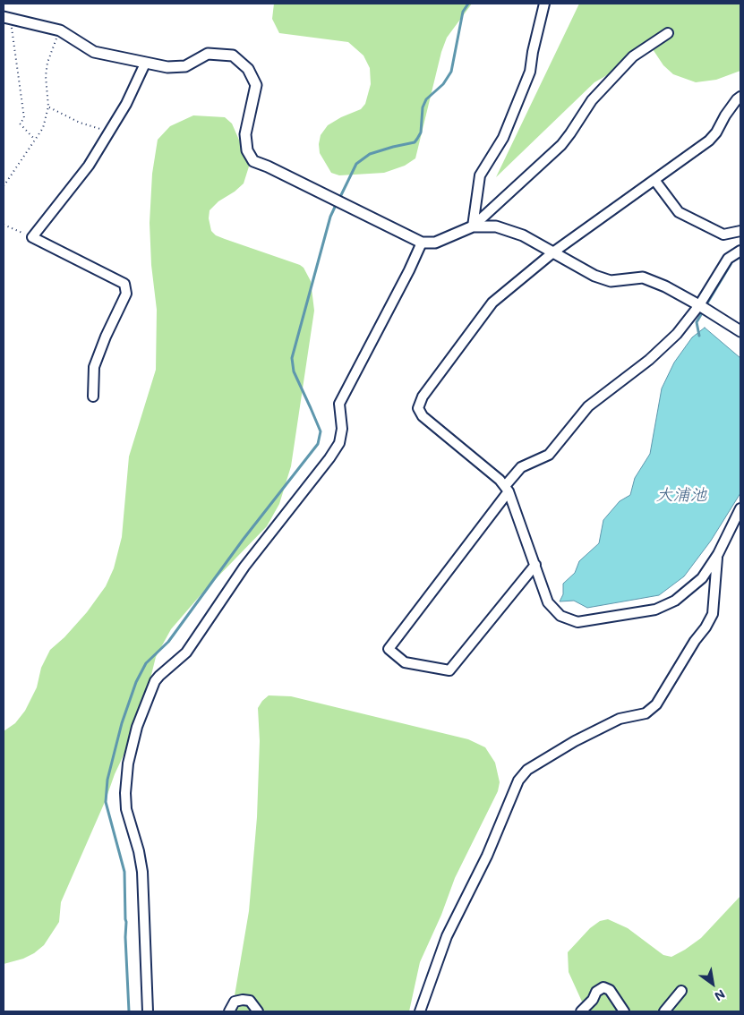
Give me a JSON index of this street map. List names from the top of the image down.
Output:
{
  "water": ["大浦池"],
  "north": "bottom right"
}
